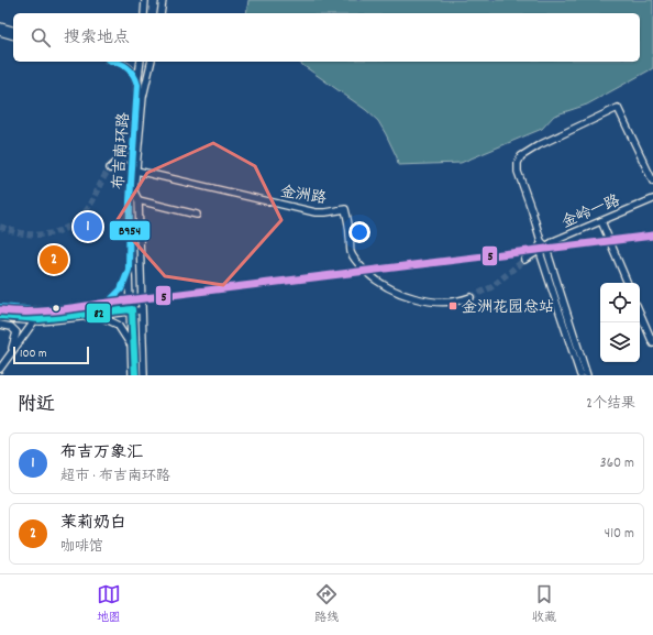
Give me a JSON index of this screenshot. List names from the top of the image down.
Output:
{
  "streets": {
    "street": ["布吉南环路", "金洲路", "金岭一路"]
  },
  "crossings": [
    ["布吉南环路", "金洲路"]
  ],
  "places": {
    "transit": ["金洲花园总站"]
  },
  "lines": ["transit line B954", "transit line 5", "transit line 82"],
  "scale_bar": "100 m",
  "page": {
    "search": "搜索地点",
    "pins": ["1", "2"],
    "scale": "100 m",
    "heading": ["附近", "2个结果"],
    "list": [
      {
        "mark": "1",
        "name": "布吉万象汇",
        "note": "超市 · 布吉南环路",
        "value": "360 m"
      },
      {
        "mark": "2",
        "name": "茉莉奶白",
        "note": "咖啡馆",
        "value": "410 m"
      }
    ],
    "nav": ["地图", "路线", "收藏"]
  }
}
